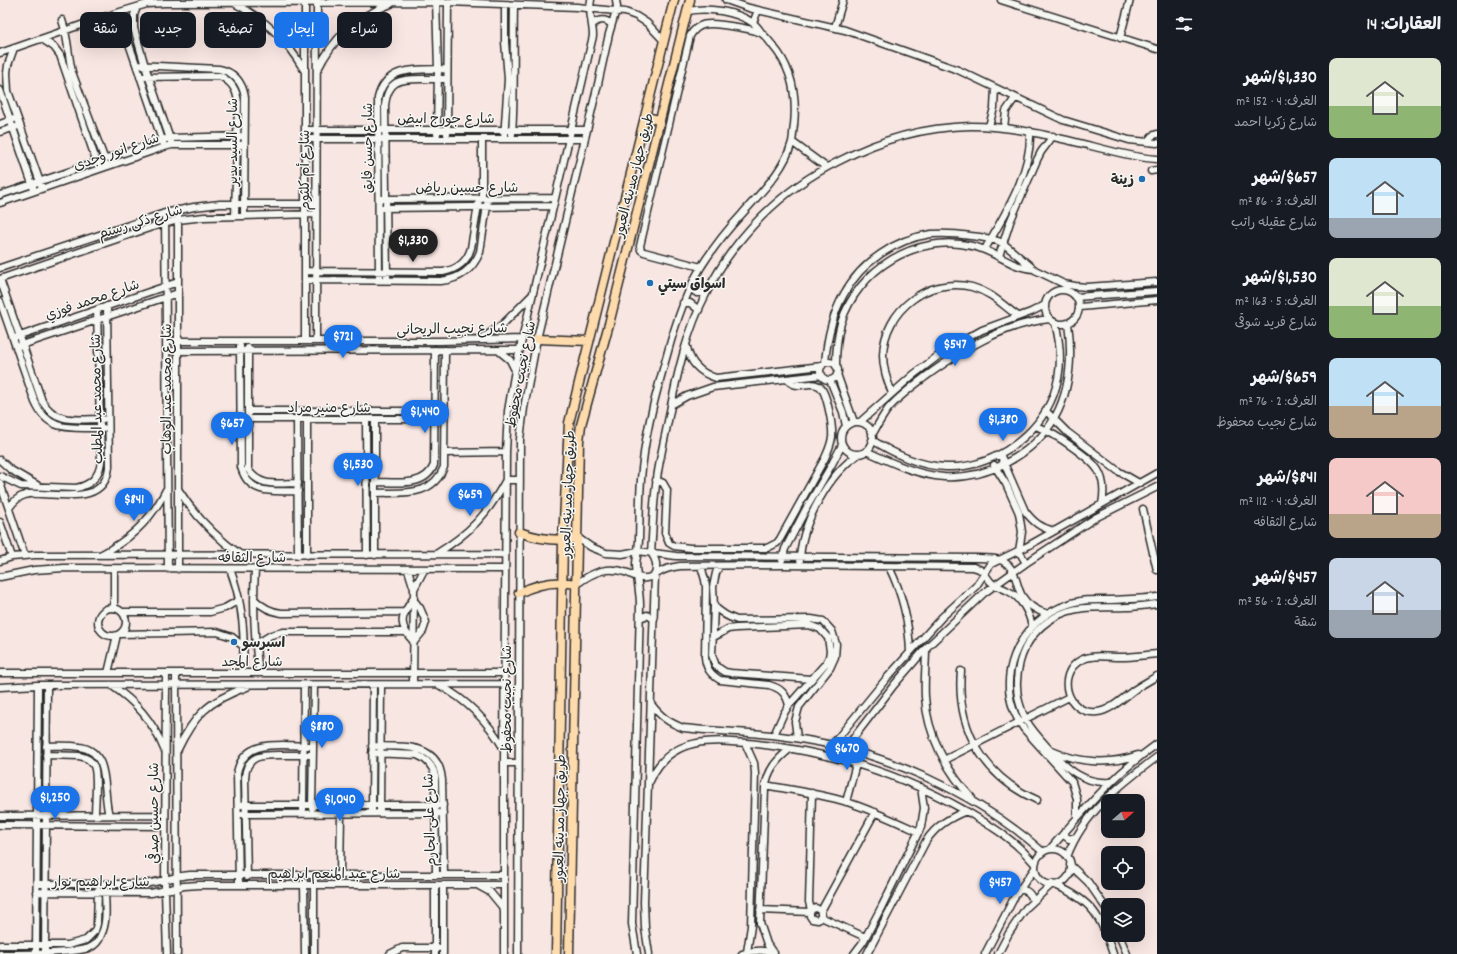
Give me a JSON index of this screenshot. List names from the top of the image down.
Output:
{
  "streets": {
    "main road": ["طريق جهاز مدينه العبور"],
    "street": [
      "شارع جورج ابيض",
      "شارع السيد بدير",
      "شارع حسن فايق",
      "شارع انور وجدى",
      "شارع أم كلثوم",
      "شارع حسين رياض",
      "شارع ذكى رستم",
      "شارع محمد فوزي",
      "شارع نجيب الريحانى",
      "شارع نجيب محفوظ",
      "شارع محمد عبد الوهاب",
      "شارع محمد عبد المطلب",
      "شارع منير مراد",
      "شارع الثقافه",
      "شارع المجد",
      "شارع حسين صدقي",
      "شارع على الجارم",
      "شارع عبد المنعم ابراهيم",
      "شارع ابراهيم نوار"
    ]
  },
  "crossings": [
    ["شارع جورج ابيض", "شارع حسن فايق"],
    ["شارع جورج ابيض", "شارع أم كلثوم"],
    ["شارع جورج ابيض", "شارع نجيب محفوظ"],
    ["شارع السيد بدير", "شارع انور وجدى"],
    ["شارع السيد بدير", "شارع ذكى رستم"],
    ["شارع حسن فايق", "شارع حسين رياض"],
    ["شارع أم كلثوم", "شارع ذكى رستم"],
    ["شارع أم كلثوم", "شارع نجيب الريحانى"],
    ["شارع حسين رياض", "شارع نجيب محفوظ"],
    ["شارع ذكى رستم", "شارع محمد عبد الوهاب"],
    ["شارع محمد فوزي", "شارع محمد عبد الوهاب"],
    ["شارع محمد فوزي", "شارع محمد عبد المطلب"],
    ["شارع نجيب الريحانى", "شارع نجيب محفوظ"],
    ["شارع نجيب الريحانى", "شارع محمد عبد الوهاب"],
    ["شارع نجيب محفوظ", "شارع الثقافه"],
    ["شارع نجيب محفوظ", "شارع المجد"],
    ["شارع نجيب محفوظ", "شارع عبد المنعم ابراهيم"],
    ["شارع محمد عبد الوهاب", "شارع الثقافه"],
    ["شارع المجد", "شارع حسين صدقي"],
    ["شارع حسين صدقي", "شارع عبد المنعم ابراهيم"],
    ["شارع حسين صدقي", "شارع ابراهيم نوار"],
    ["شارع على الجارم", "شارع عبد المنعم ابراهيم"],
    ["شارع عبد المنعم ابراهيم", "شارع ابراهيم نوار"]
  ],
  "places": ["زينة", "اسواق سيتي", "اسبرسو"],
  "north": "right",
  "page": {
    "heading": "العقارات: 14",
    "chip": [
      "شراء",
      "إيجار",
      "تصفية",
      "جديد",
      "شقة"
    ],
    "list": [
      {
        "name": "$1,330/شهر",
        "note": "الغرف: 4 · 152 m² · شارع زكريا احمد"
      },
      {
        "name": "$657/شهر",
        "note": "الغرف: 3 · 86 m² · شارع عقيله راتب"
      },
      {
        "name": "$1,530/شهر",
        "note": "الغرف: 5 · 163 m² · شارع فريد شوقى"
      },
      {
        "name": "$659/شهر",
        "note": "الغرف: 2 · 76 m² · شارع نجيب محفوظ"
      },
      {
        "name": "$841/شهر",
        "note": "الغرف: 4 · 112 m² · شارع الثقافه"
      },
      {
        "name": "$457/شهر",
        "note": "الغرف: 2 · 56 m² · شقة"
      }
    ],
    "price": [
      "$1,330",
      "$721",
      "$547",
      "$1,440",
      "$1,380",
      "$657",
      "$1,530",
      "$659",
      "$841",
      "$880",
      "$670",
      "$1,250",
      "$1,040",
      "$457"
    ]
  }
}
